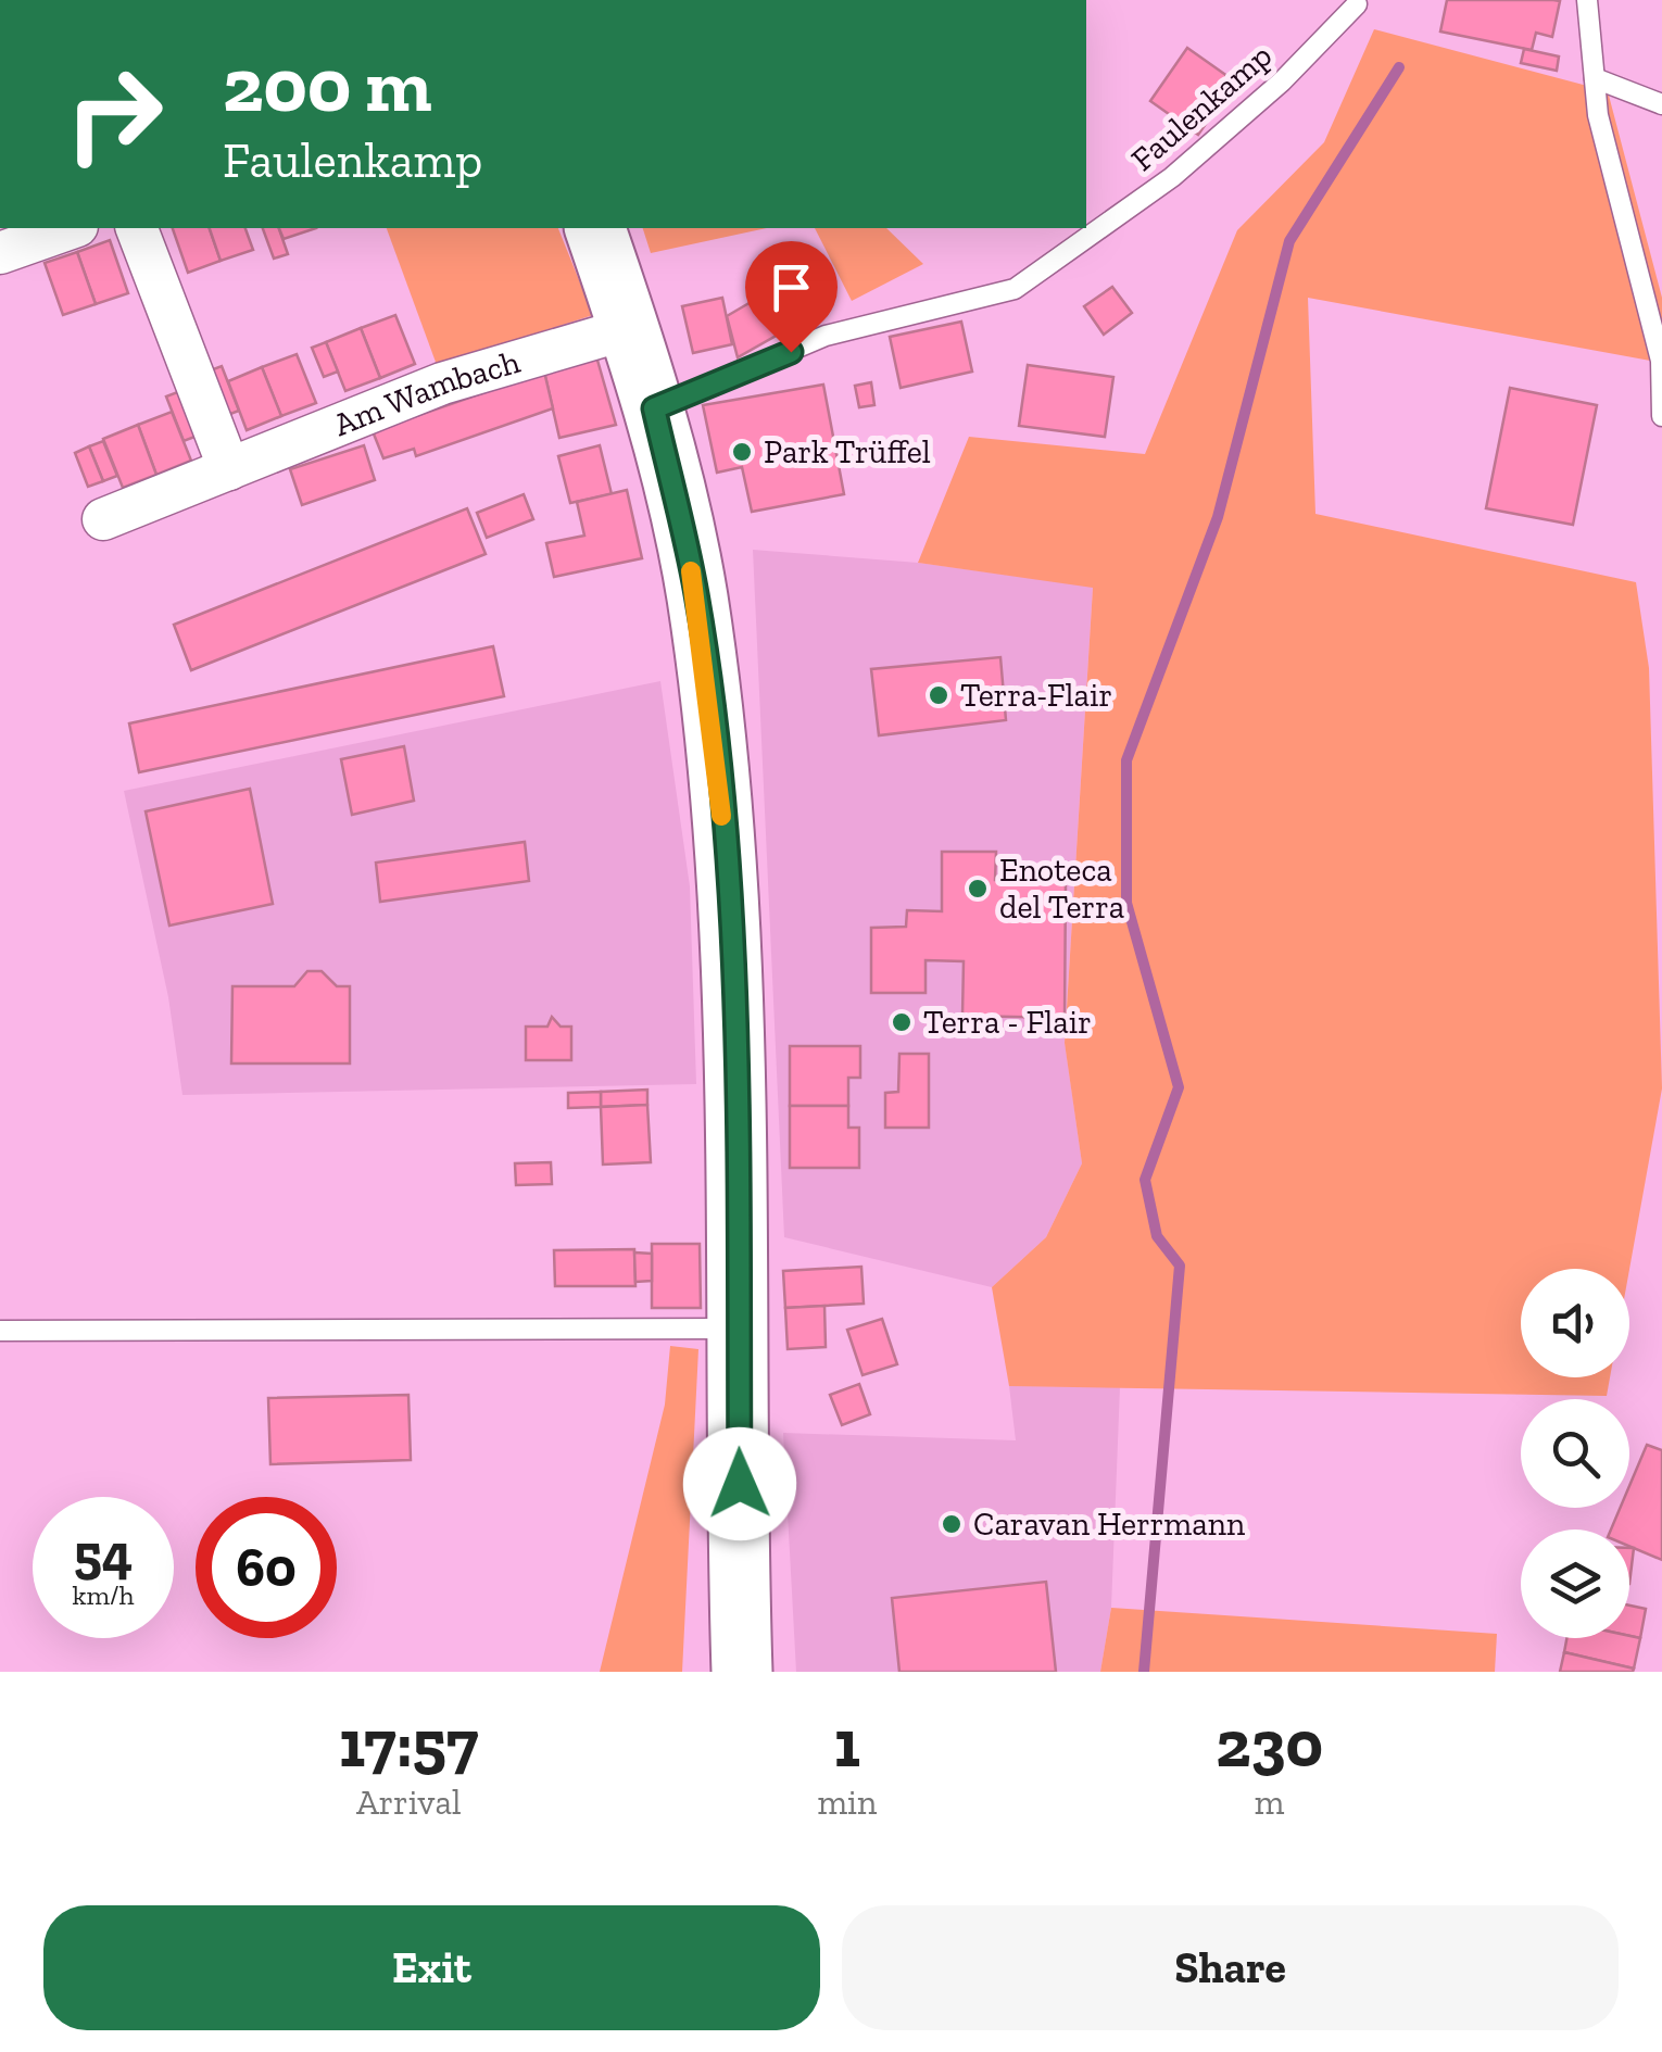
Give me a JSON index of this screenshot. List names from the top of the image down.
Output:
{
  "streets": {
    "street": ["Am Wambach"],
    "lane": ["Faulenkamp"]
  },
  "places": [
    "Park Trüffel",
    "Terra-Flair",
    "Enoteca del Terra",
    "Terra - Flair",
    "Caravan Herrmann"
  ],
  "page": {
    "turn": ["200 m", "Faulenkamp"],
    "speed": "54 km/h",
    "limit": "60",
    "eta": [
      "17:57",
      "Arrival",
      "1",
      "min",
      "230",
      "m"
    ],
    "buttons": ["Exit", "Share"]
  }
}
